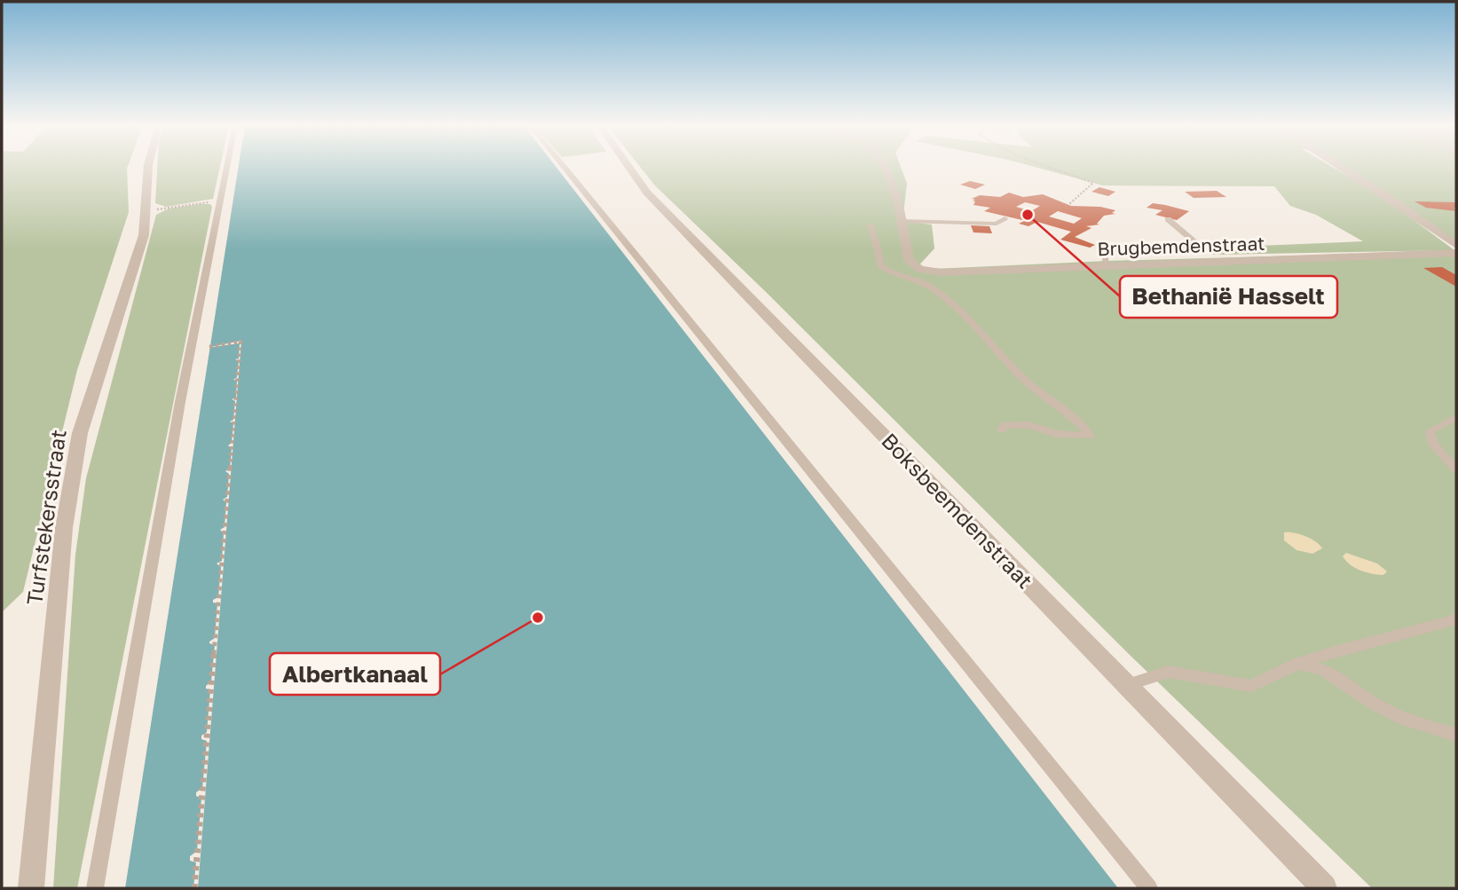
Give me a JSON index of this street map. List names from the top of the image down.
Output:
{
  "streets": {
    "street": ["Brugbemdenstraat", "Boksbeemdenstraat", "Turfstekersstraat"]
  },
  "places": ["Bethanië Hasselt", "Albertkanaal"]
}
